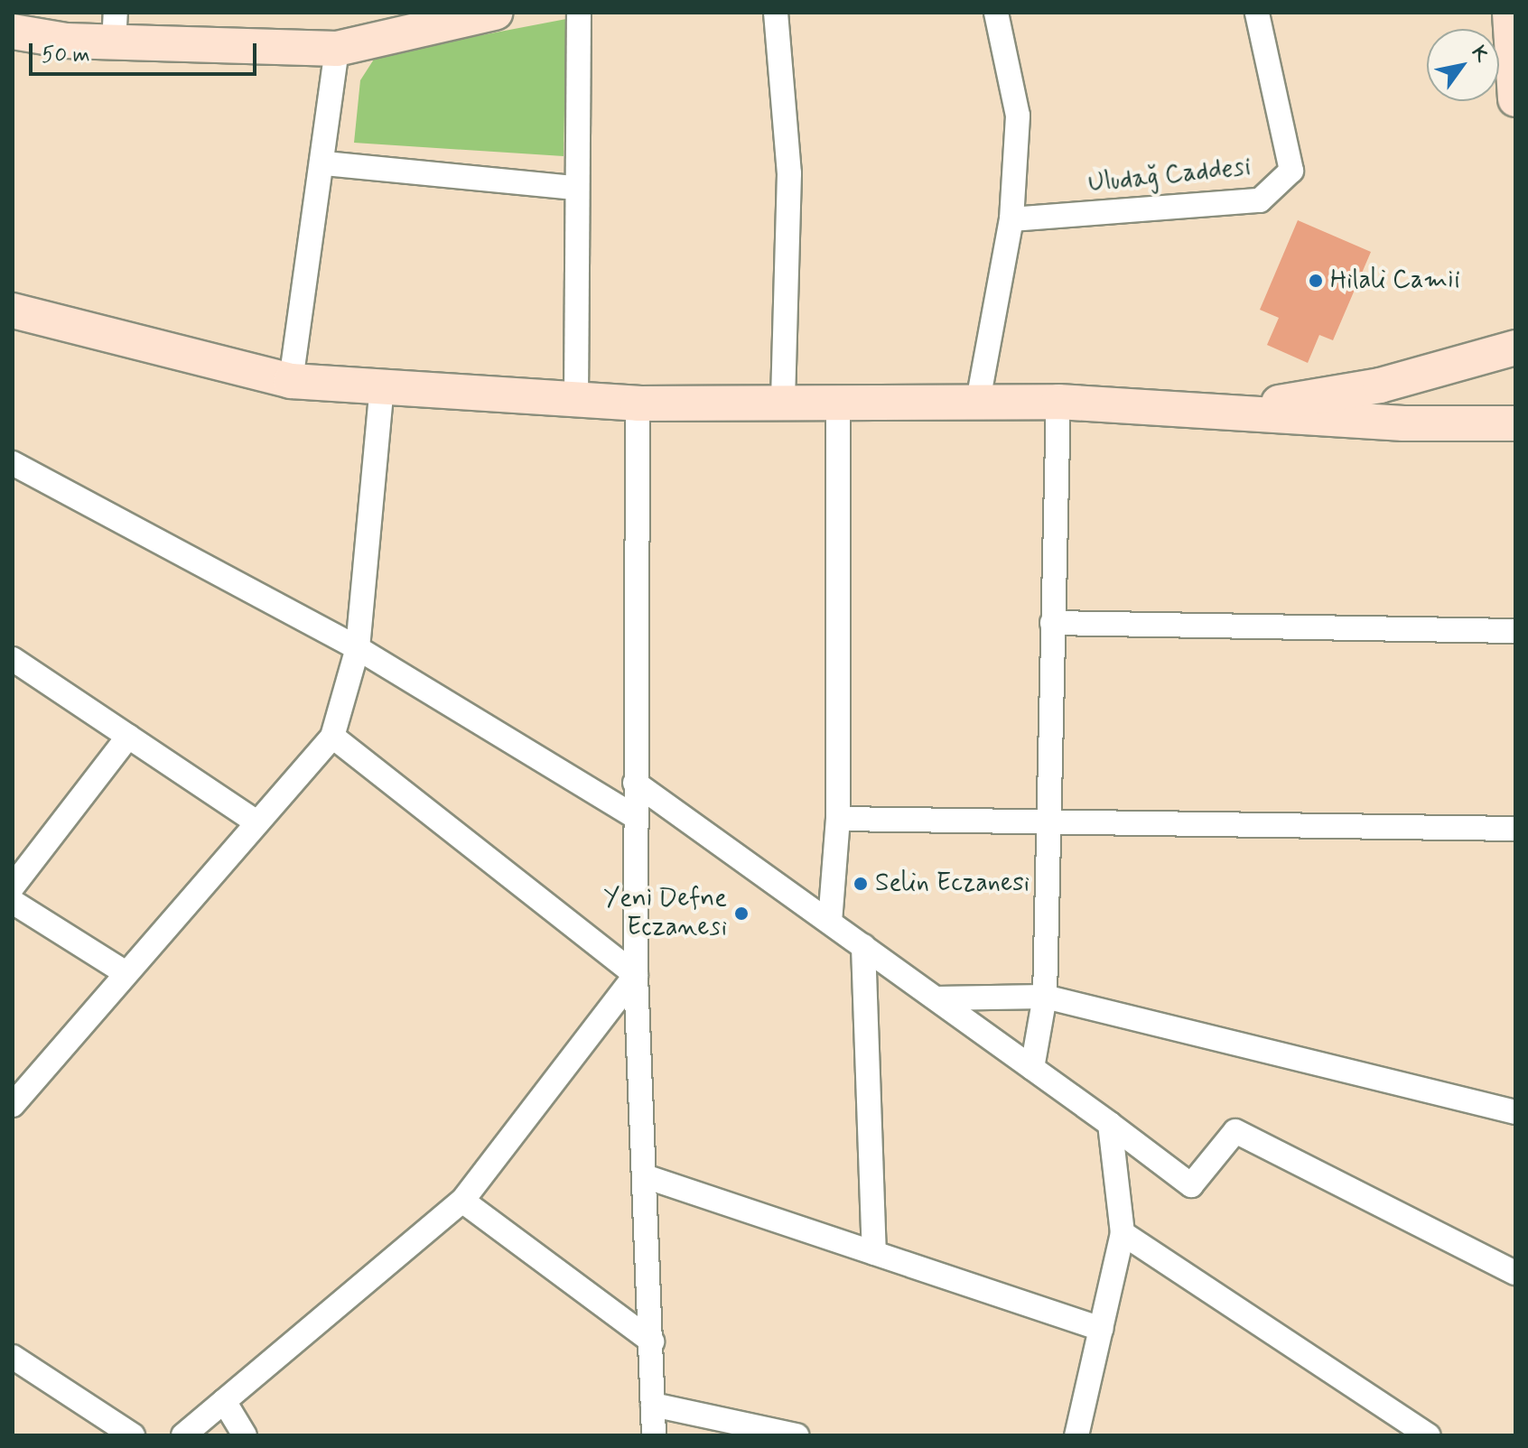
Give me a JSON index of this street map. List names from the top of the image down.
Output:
{
  "streets": {
    "street": ["Uludağ Caddesi"]
  },
  "places": ["Hilali Camii", "Selin Eczanesi", "Yeni Defne Eczanesi"],
  "scale_bar": "50 m",
  "north": "top right"
}
